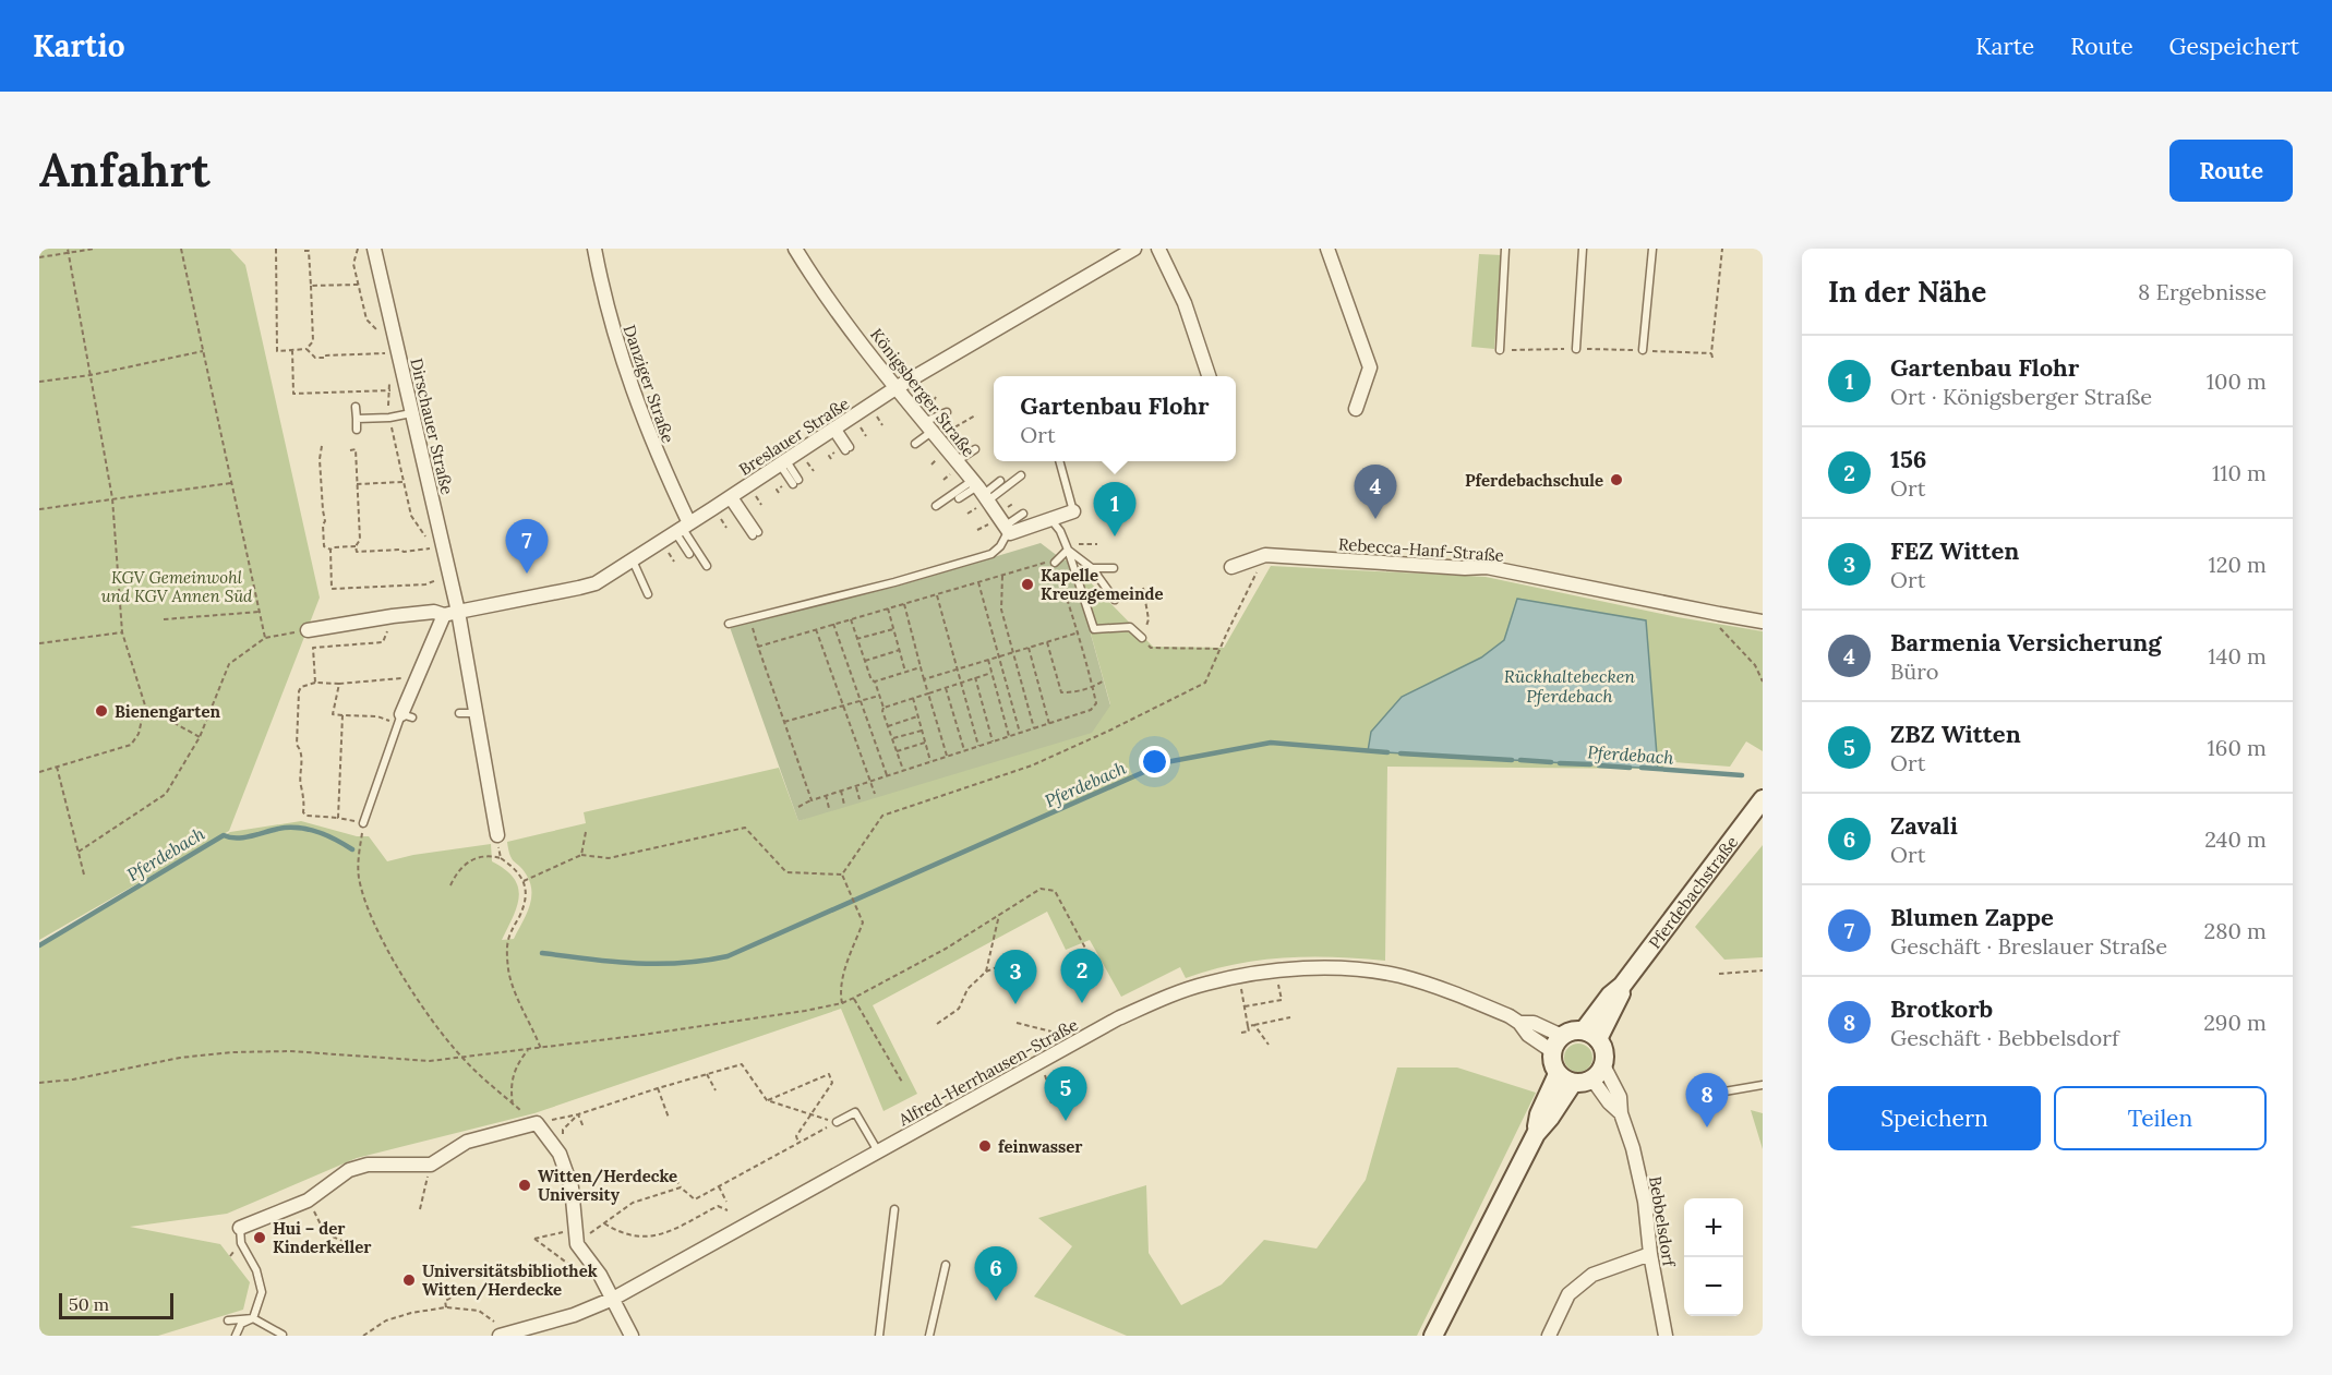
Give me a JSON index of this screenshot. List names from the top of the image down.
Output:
{
  "streets": {
    "main road": ["Pferdebachstraße"],
    "street": [
      "Danziger Straße",
      "Königsberger Straße",
      "Dirschauer Straße",
      "Breslauer Straße",
      "Rebecca-Hanf-Straße",
      "Alfred-Herrhausen-Straße",
      "Bebbelsdorf"
    ]
  },
  "crossings": [
    ["Danziger Straße", "Breslauer Straße"],
    ["Königsberger Straße", "Breslauer Straße"],
    ["Dirschauer Straße", "Breslauer Straße"],
    ["Pferdebachstraße", "Alfred-Herrhausen-Straße"],
    ["Pferdebachstraße", "Bebbelsdorf"],
    ["Alfred-Herrhausen-Straße", "Bebbelsdorf"]
  ],
  "water": ["Rückhaltebecken Pferdebach", "Pferdebach"],
  "parks": ["KGV Gemeinwohl und KGV Annen Süd"],
  "places": [
    "Pferdebachschule",
    "Kapelle Kreuzgemeinde",
    "Bienengarten",
    "feinwasser",
    "Witten/Herdecke University",
    "Hui – der Kinderkeller",
    "Universitätsbibliothek Witten/Herdecke"
  ],
  "scale_bar": "50 m",
  "page": {
    "header": "Kartio",
    "nav": ["Karte", "Route", "Gespeichert"],
    "buttons": [
      "Route",
      ["Speichern", "Teilen"]
    ],
    "title": "Anfahrt",
    "heading": ["In der Nähe", "8 Ergebnisse"],
    "list": [
      {
        "mark": "1",
        "name": "Gartenbau Flohr",
        "note": "Ort · Königsberger Straße",
        "value": "100 m"
      },
      {
        "mark": "2",
        "name": "156",
        "note": "Ort",
        "value": "110 m"
      },
      {
        "mark": "3",
        "name": "FEZ Witten",
        "note": "Ort",
        "value": "120 m"
      },
      {
        "mark": "4",
        "name": "Barmenia Versicherung",
        "note": "Büro",
        "value": "140 m"
      },
      {
        "mark": "5",
        "name": "ZBZ Witten",
        "note": "Ort",
        "value": "160 m"
      },
      {
        "mark": "6",
        "name": "Zavali",
        "note": "Ort",
        "value": "240 m"
      },
      {
        "mark": "7",
        "name": "Blumen Zappe",
        "note": "Geschäft · Breslauer Straße",
        "value": "280 m"
      },
      {
        "mark": "8",
        "name": "Brotkorb",
        "note": "Geschäft · Bebbelsdorf",
        "value": "290 m"
      }
    ],
    "popup": ["Gartenbau Flohr", "Ort"],
    "pins": [
      "4",
      "1",
      "7",
      "2",
      "3",
      "5",
      "8",
      "6"
    ],
    "map_buttons": ["+", "−"],
    "scale": "50 m"
  }
}
